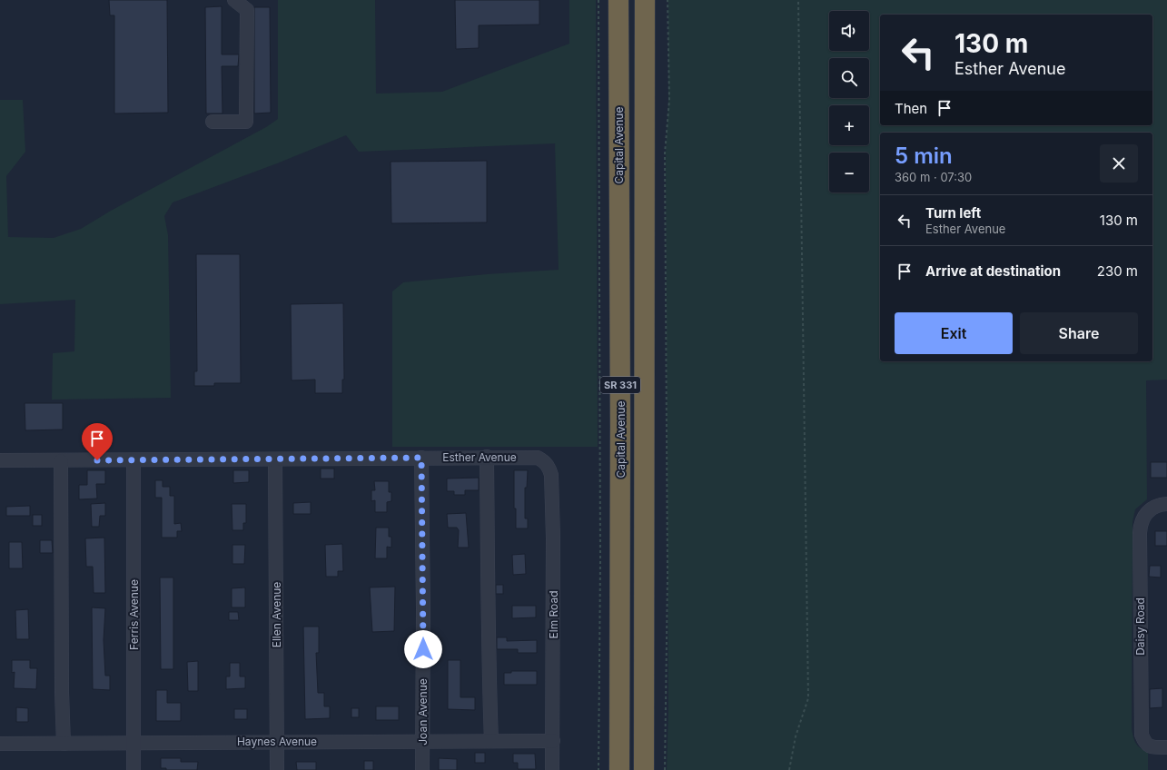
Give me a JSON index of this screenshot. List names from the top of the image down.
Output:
{
  "streets": {
    "highway": ["Capital Avenue", "SR 331"],
    "street": [
      "Esther Avenue",
      "Ferris Avenue",
      "Ellen Avenue",
      "Elm Road",
      "Daisy Road",
      "Joan Avenue",
      "Haynes Avenue"
    ]
  },
  "crossings": [
    ["Esther Avenue", "Ferris Avenue"],
    ["Esther Avenue", "Ellen Avenue"],
    ["Esther Avenue", "Elm Road"],
    ["Esther Avenue", "Joan Avenue"],
    ["Ferris Avenue", "Haynes Avenue"],
    ["Ellen Avenue", "Haynes Avenue"],
    ["Elm Road", "Haynes Avenue"],
    ["Joan Avenue", "Haynes Avenue"]
  ],
  "page": {
    "map_buttons": ["+", "−"],
    "turn": ["130 m", "Esther Avenue"],
    "then": "Then",
    "heading": ["5 min", "360 m · 07:30"],
    "list": [
      {
        "name": "Turn left",
        "note": "Esther Avenue",
        "value": "130 m"
      },
      {
        "name": "Arrive at destination",
        "value": "230 m"
      }
    ],
    "buttons": ["Exit", "Share"]
  }
}
